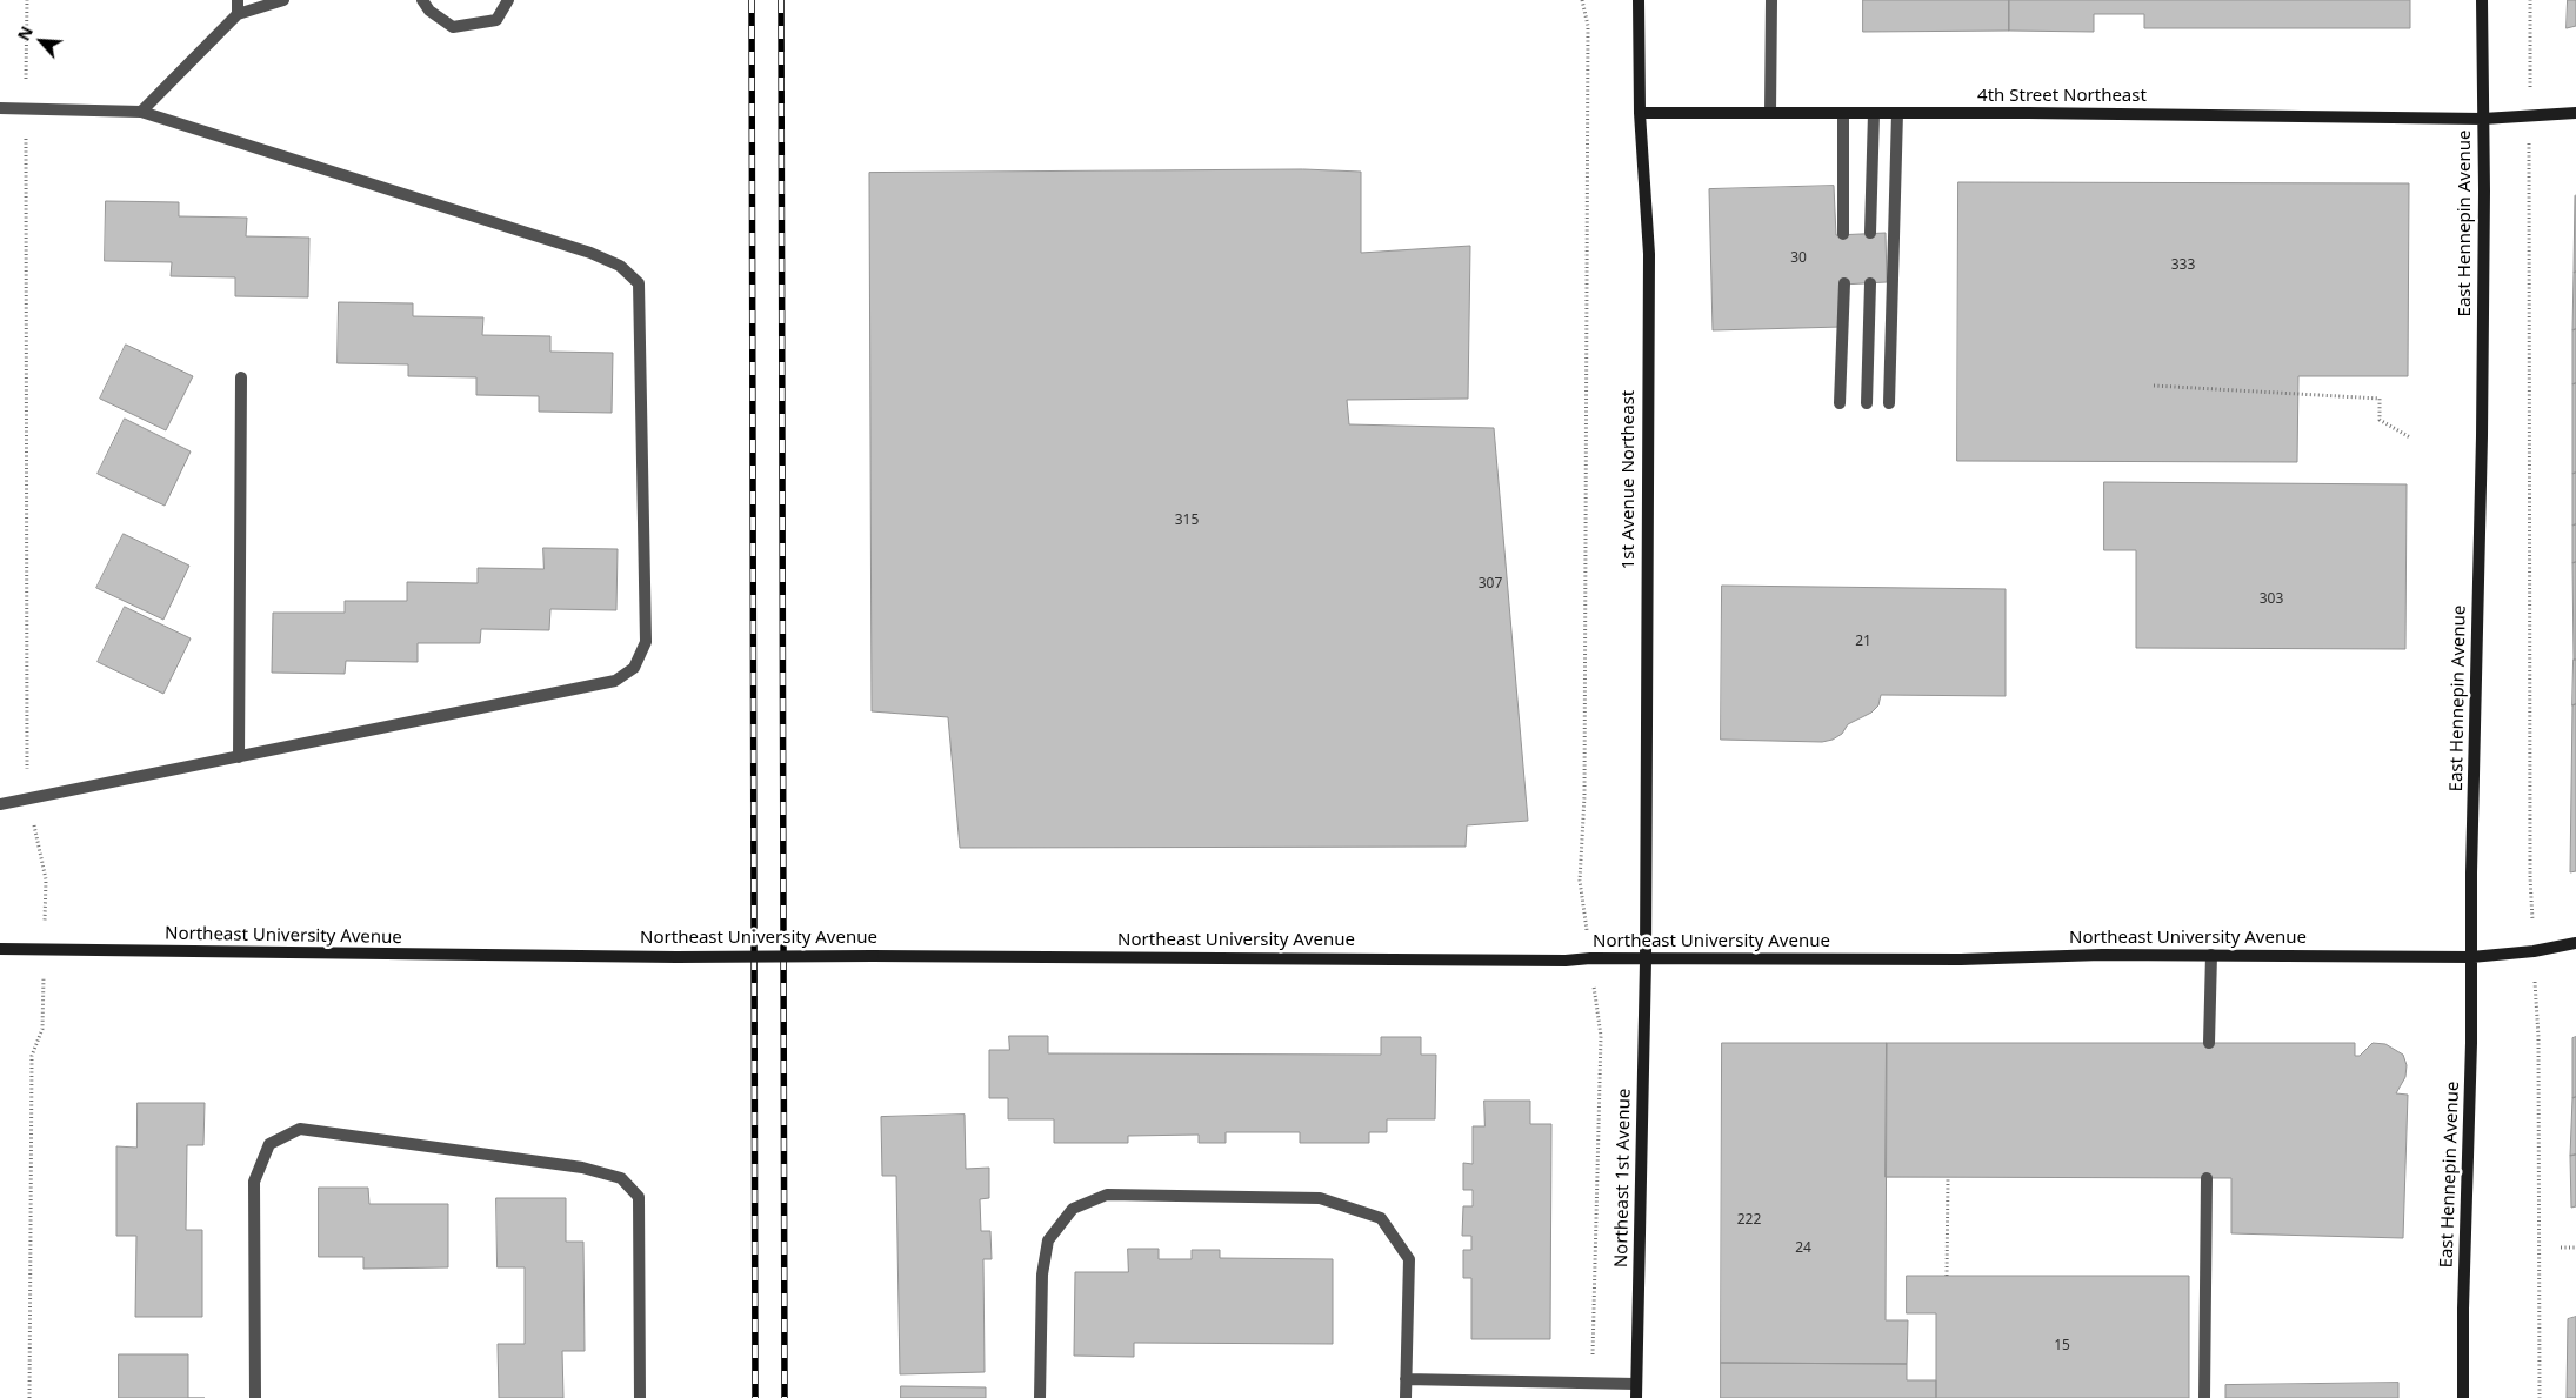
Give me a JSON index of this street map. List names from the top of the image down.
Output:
{
  "streets": {
    "main road": [
      "4th Street Northeast",
      "East Hennepin Avenue",
      "1st Avenue Northeast",
      "Northeast University Avenue",
      "Northeast 1st Avenue"
    ]
  },
  "crossings": [
    ["4th Street Northeast", "East Hennepin Avenue"],
    ["4th Street Northeast", "1st Avenue Northeast"],
    ["East Hennepin Avenue", "Northeast University Avenue"],
    ["1st Avenue Northeast", "Northeast University Avenue"],
    ["1st Avenue Northeast", "Northeast 1st Avenue"],
    ["Northeast University Avenue", "Northeast 1st Avenue"]
  ],
  "house_numbers": [
    "30",
    "333",
    "315",
    "307",
    "303",
    "21",
    "222",
    "24",
    "15"
  ],
  "north": "top left"
}
